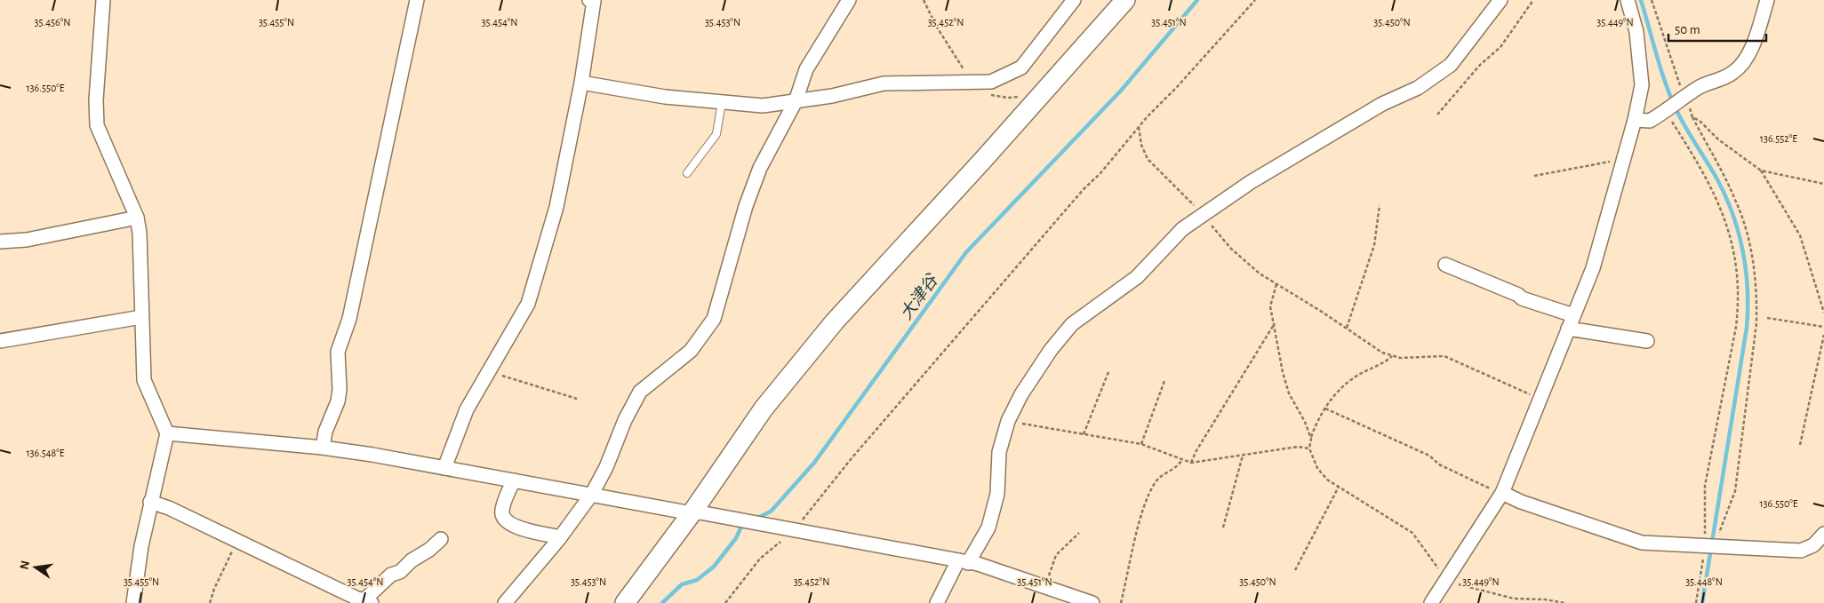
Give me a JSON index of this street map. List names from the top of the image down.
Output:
{
  "water": ["大津谷"],
  "scale_bar": "50 m",
  "north": "left",
  "coordinates": [
    "35.456°N",
    "35.455°N",
    "35.454°N",
    "35.453°N",
    "35.452°N",
    "35.450°N",
    "35.449°N",
    "35.451°N",
    "136.550°E",
    "136.552°E",
    "136.548°E",
    "35.448°N"
  ]
}
